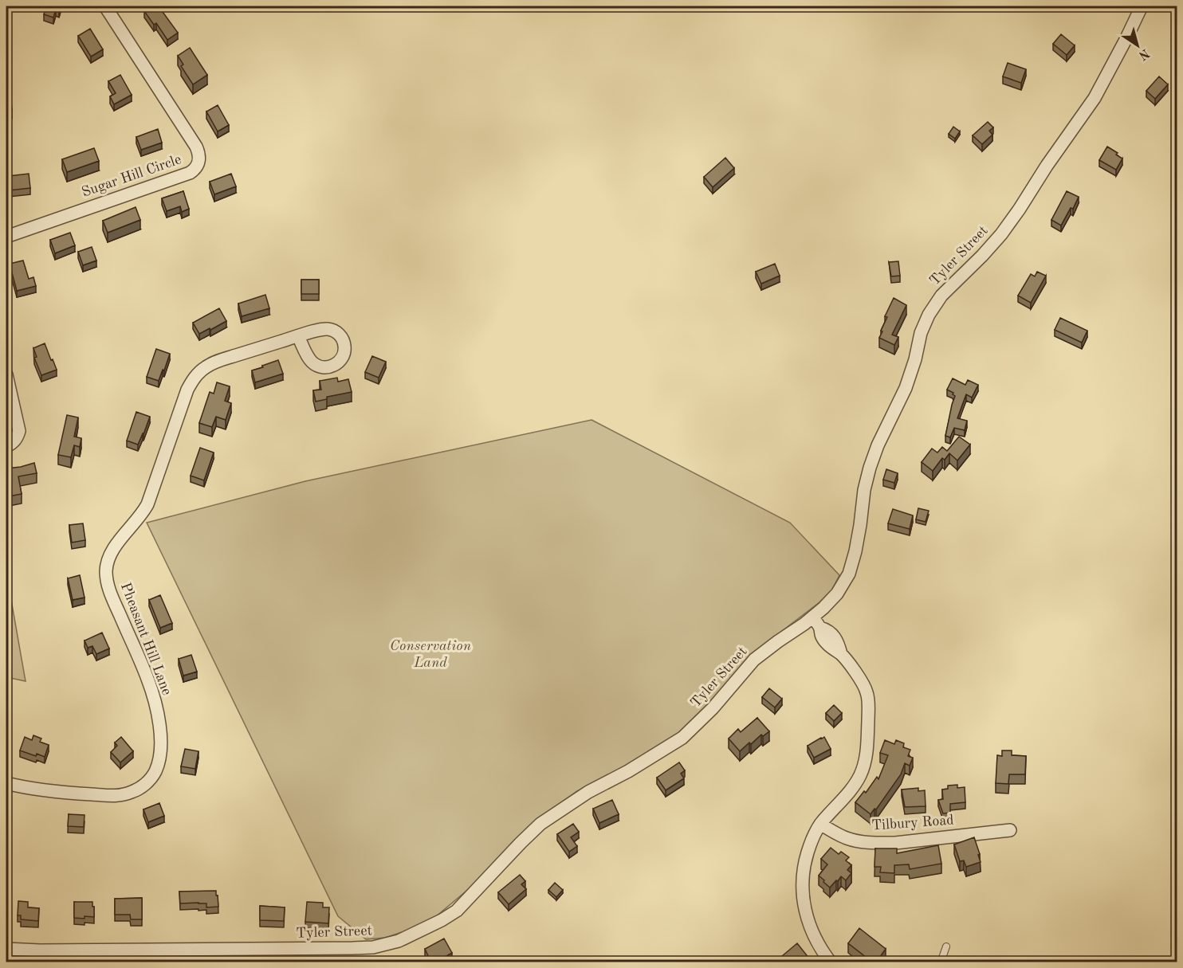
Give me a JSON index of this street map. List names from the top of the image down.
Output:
{
  "streets": {
    "street": [
      "Sugar Hill Circle",
      "Tyler Street",
      "Pheasant Hill Lane",
      "Tilbury Road"
    ]
  },
  "parks": ["Conservation Land"],
  "north": "bottom right"
}
